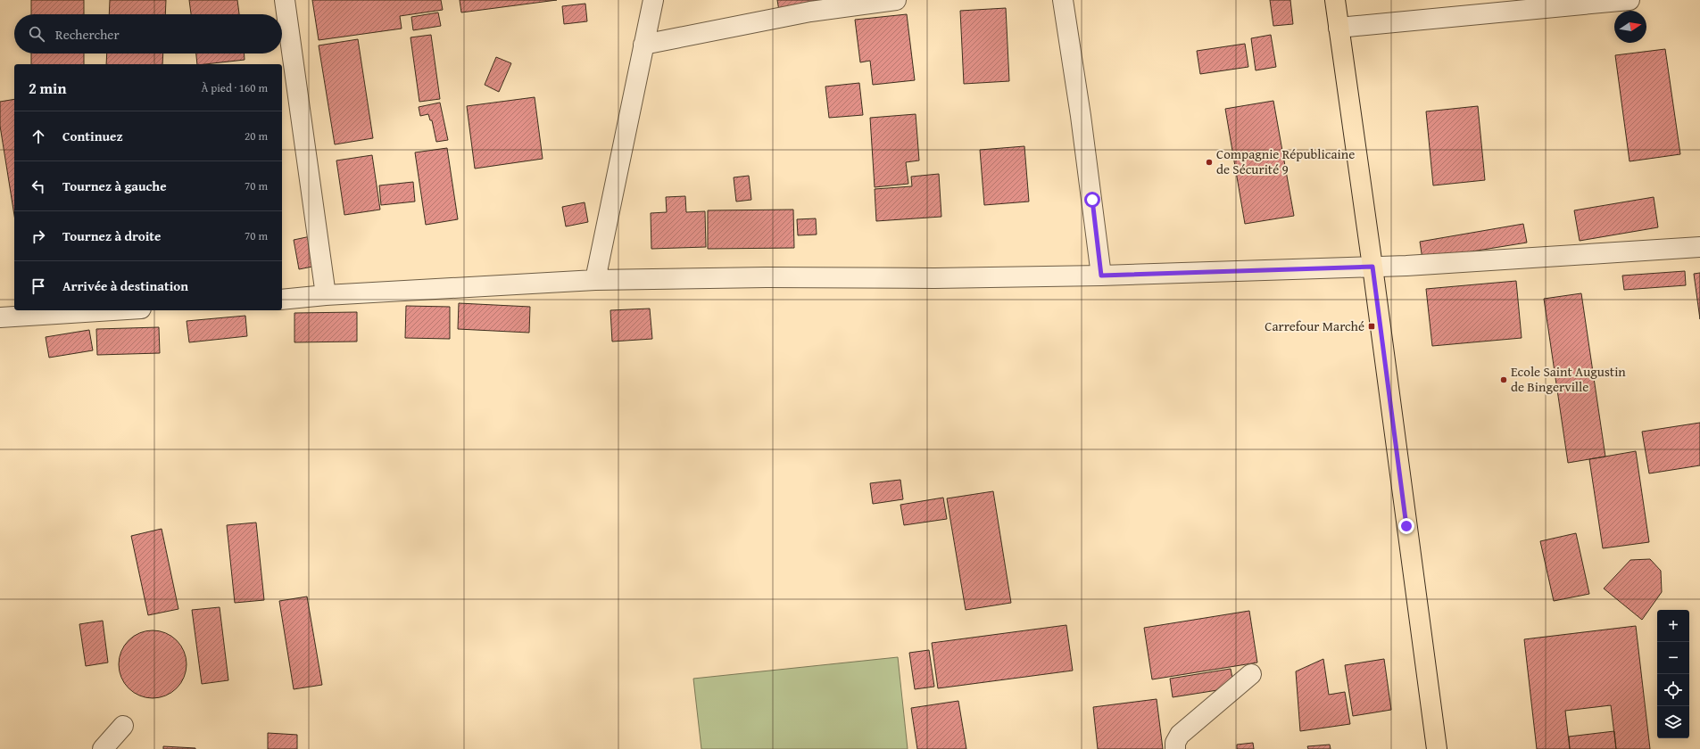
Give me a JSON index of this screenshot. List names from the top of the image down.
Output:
{
  "places": {
    "other": ["Compagnie Républicaine de Sécurité 9", "Ecole Saint Augustin de Bingerville"],
    "transit": ["Carrefour Marché"]
  },
  "north": "right",
  "page": {
    "search": "Rechercher",
    "heading": ["2 min", "À pied · 160 m"],
    "list": [
      ["Continuez", "20 m"],
      ["Tournez à gauche", "70 m"],
      ["Tournez à droite", "70 m"],
      "Arrivée à destination"
    ],
    "map_buttons": ["+", "−"]
  }
}
